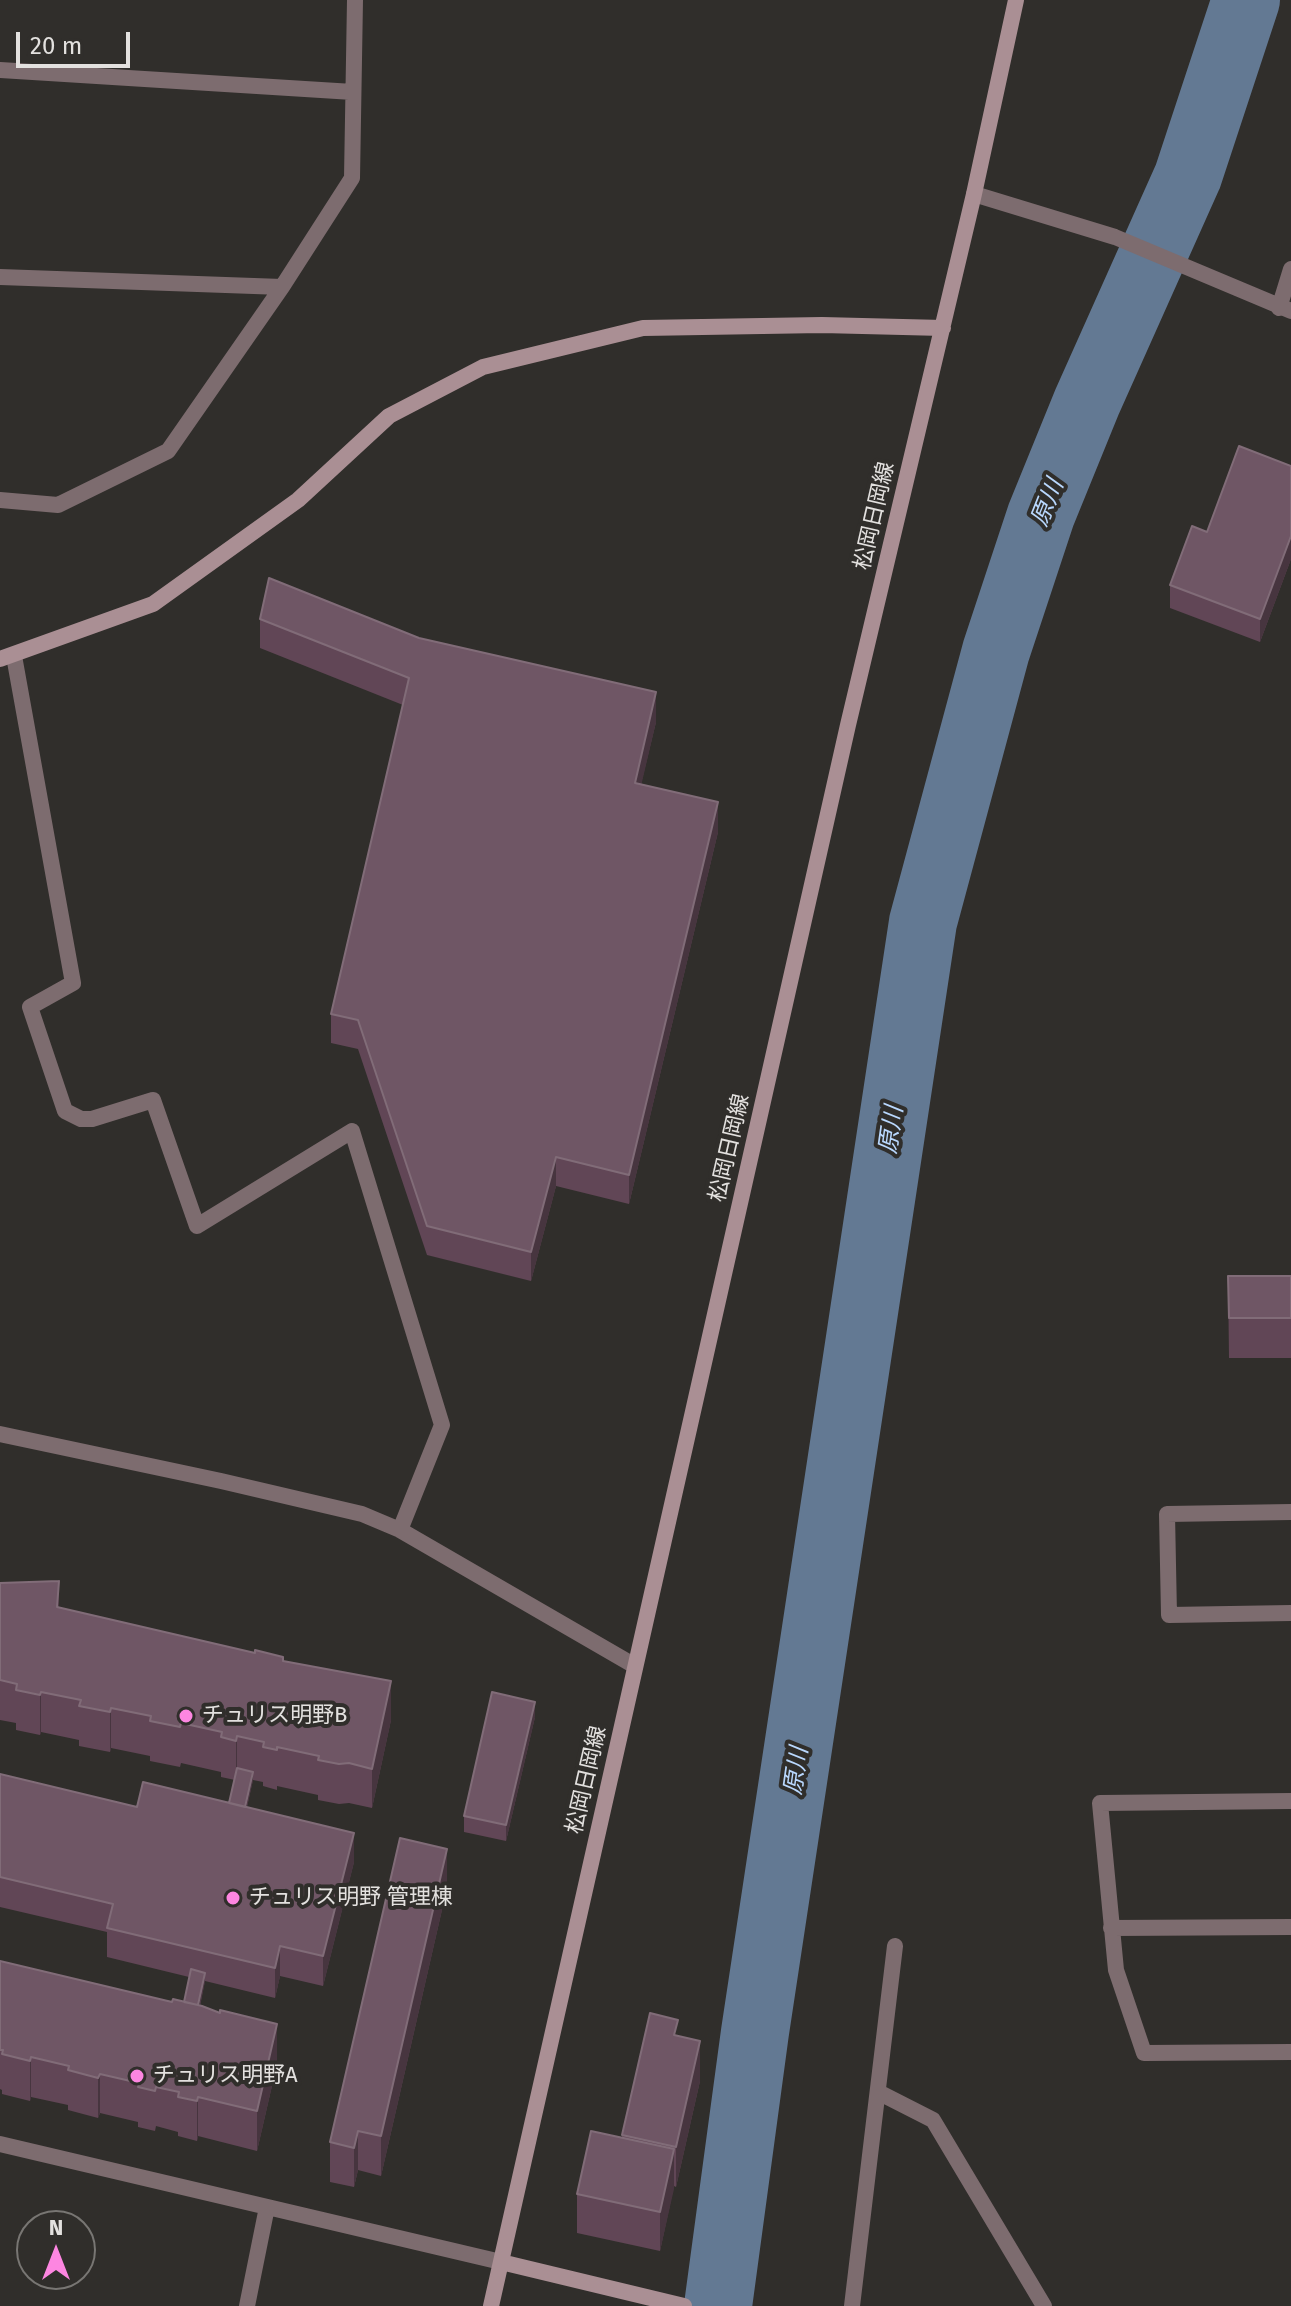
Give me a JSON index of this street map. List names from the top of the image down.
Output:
{
  "streets": {
    "main road": ["松岡日岡線"]
  },
  "water": ["原川"],
  "places": ["チュリス明野B", "チュリス明野 管理棟", "チュリス明野A"],
  "scale_bar": "20 m",
  "north": "top"
}
